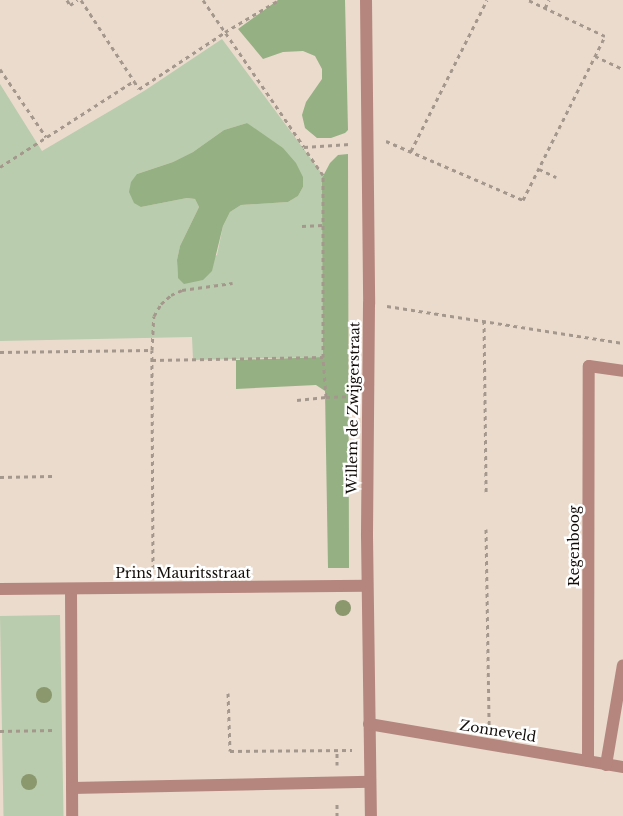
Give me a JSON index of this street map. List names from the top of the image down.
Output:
{
  "streets": {
    "street": [
      "Willem de Zwijgerstraat",
      "Regenboog",
      "Prins Mauritsstraat",
      "Zonneveld"
    ]
  },
  "crossings": [
    ["Willem de Zwijgerstraat", "Prins Mauritsstraat"],
    ["Willem de Zwijgerstraat", "Zonneveld"],
    ["Regenboog", "Zonneveld"]
  ]
}
